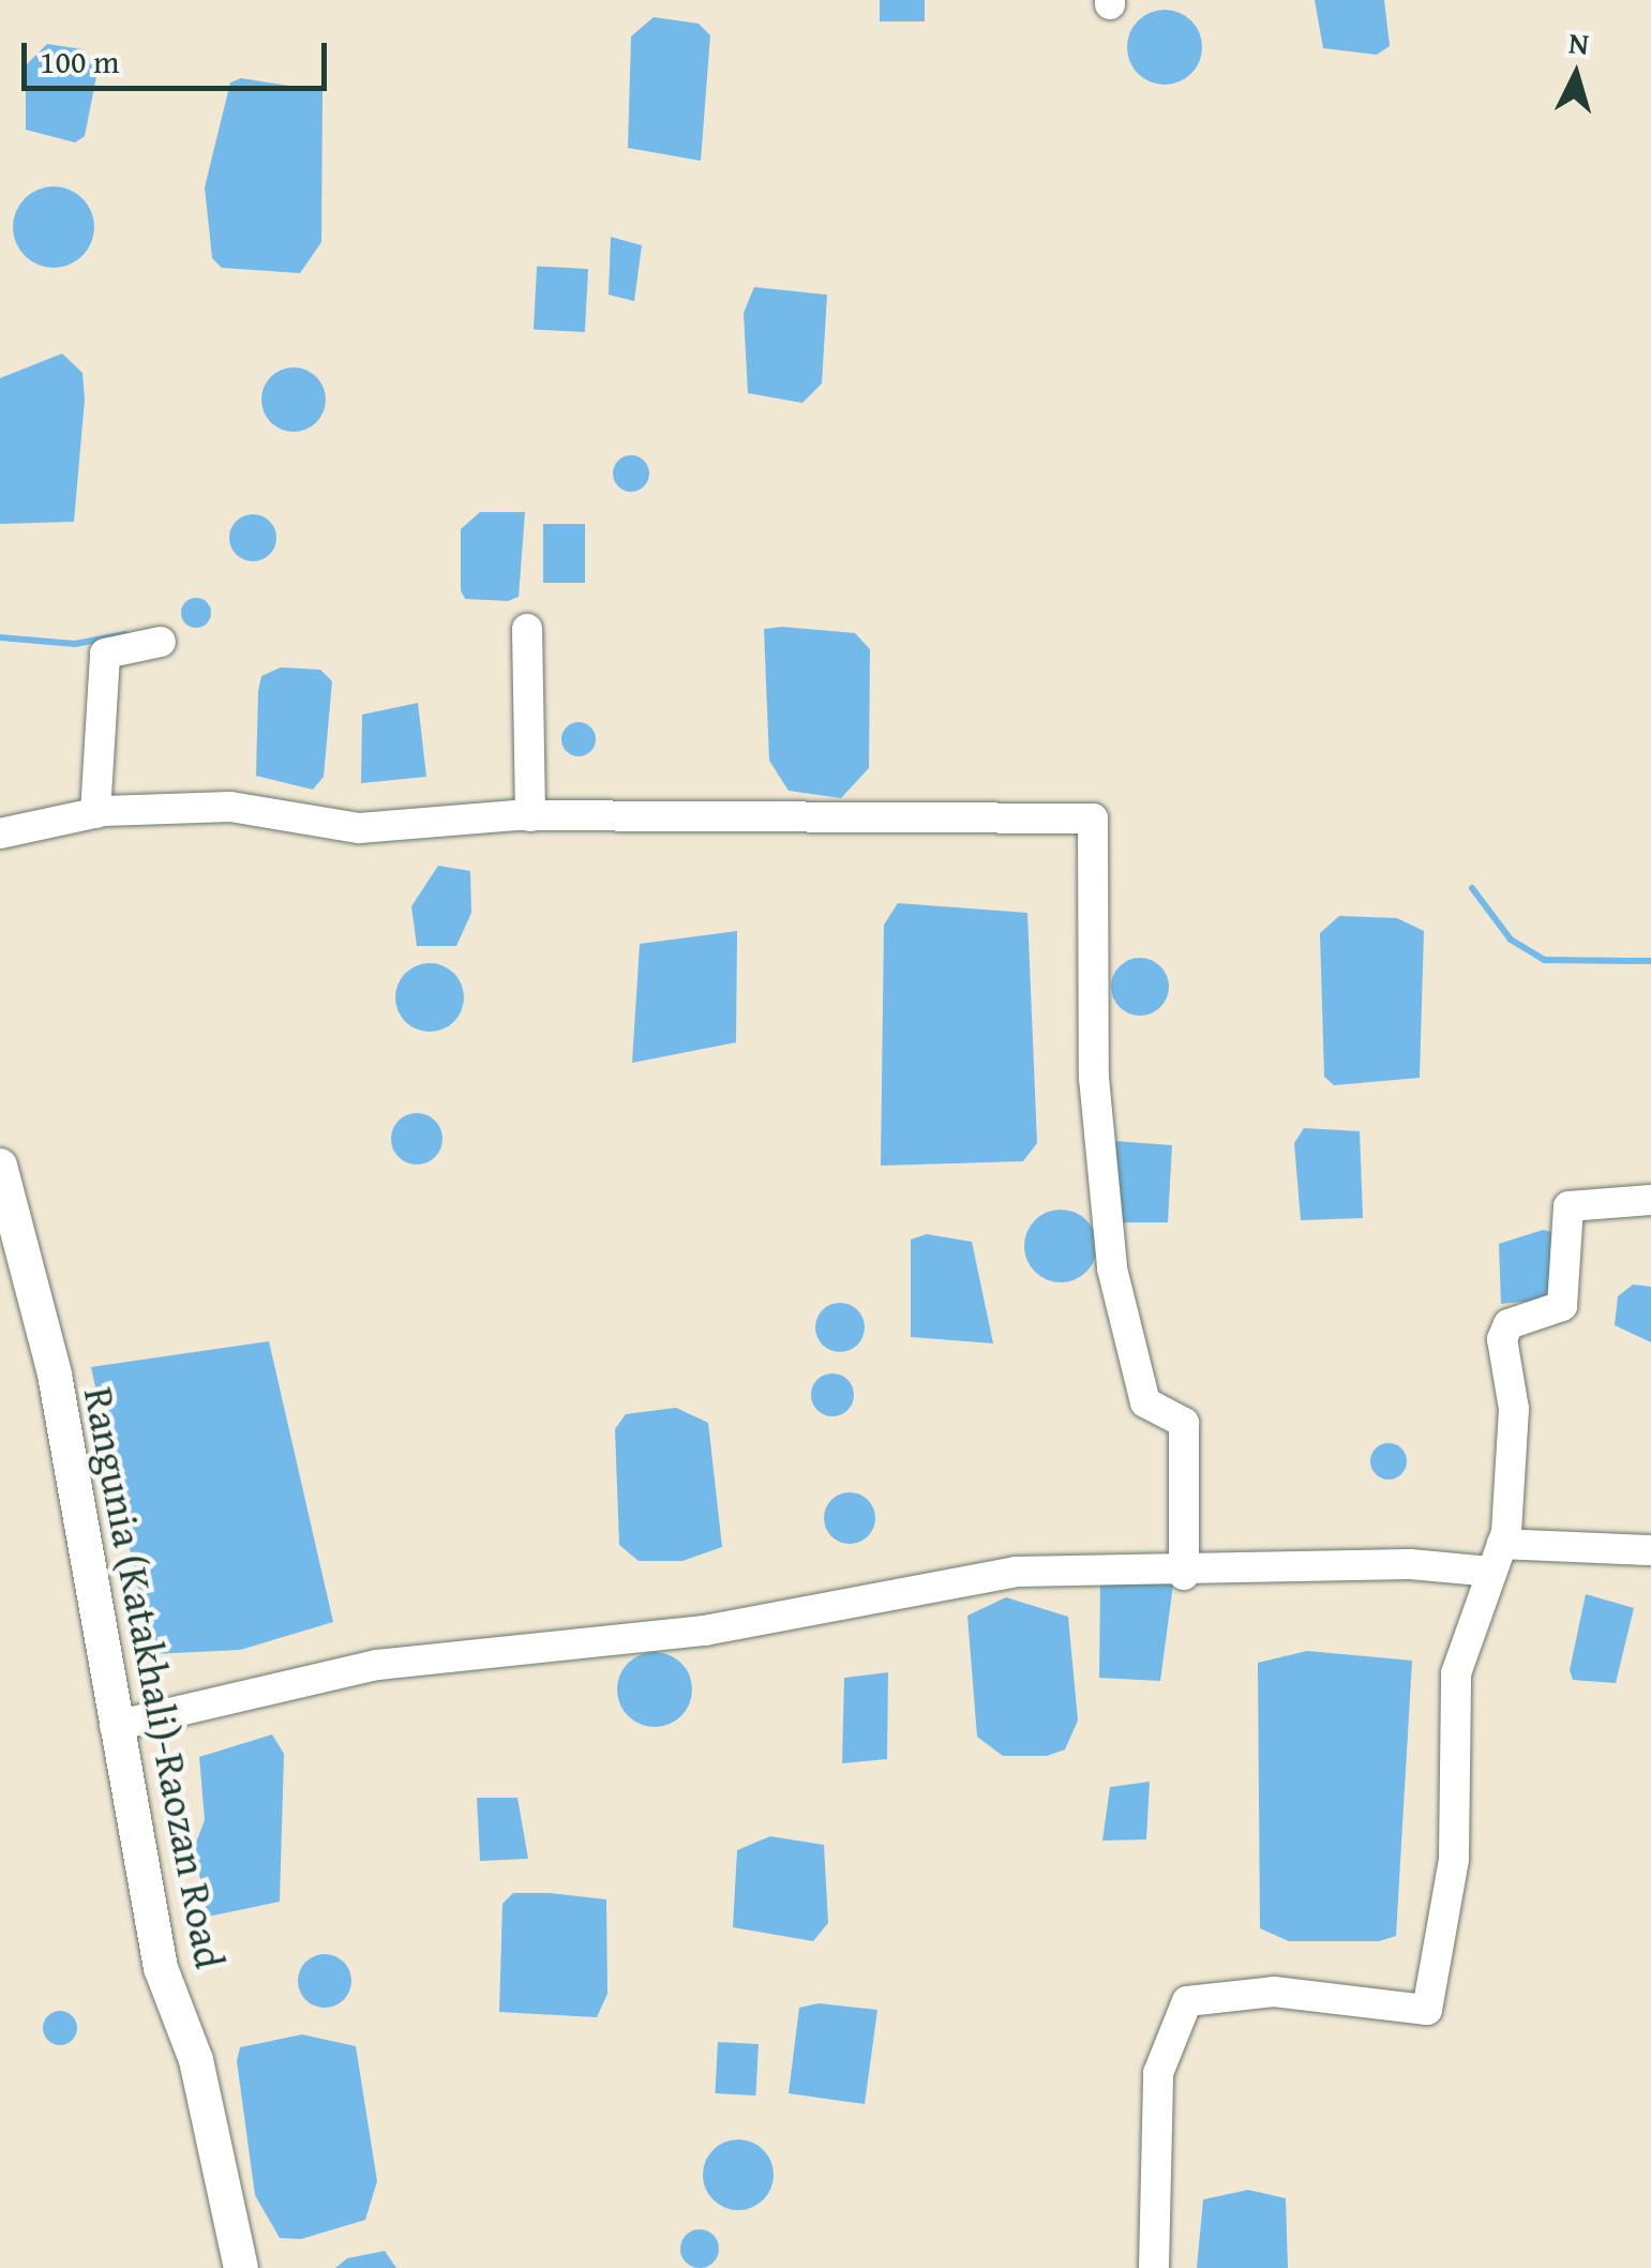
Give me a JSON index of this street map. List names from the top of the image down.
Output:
{
  "streets": {
    "main road": ["Rangunia (Katakhali)-Raozan Road"]
  },
  "scale_bar": "100 m",
  "north": "top"
}
